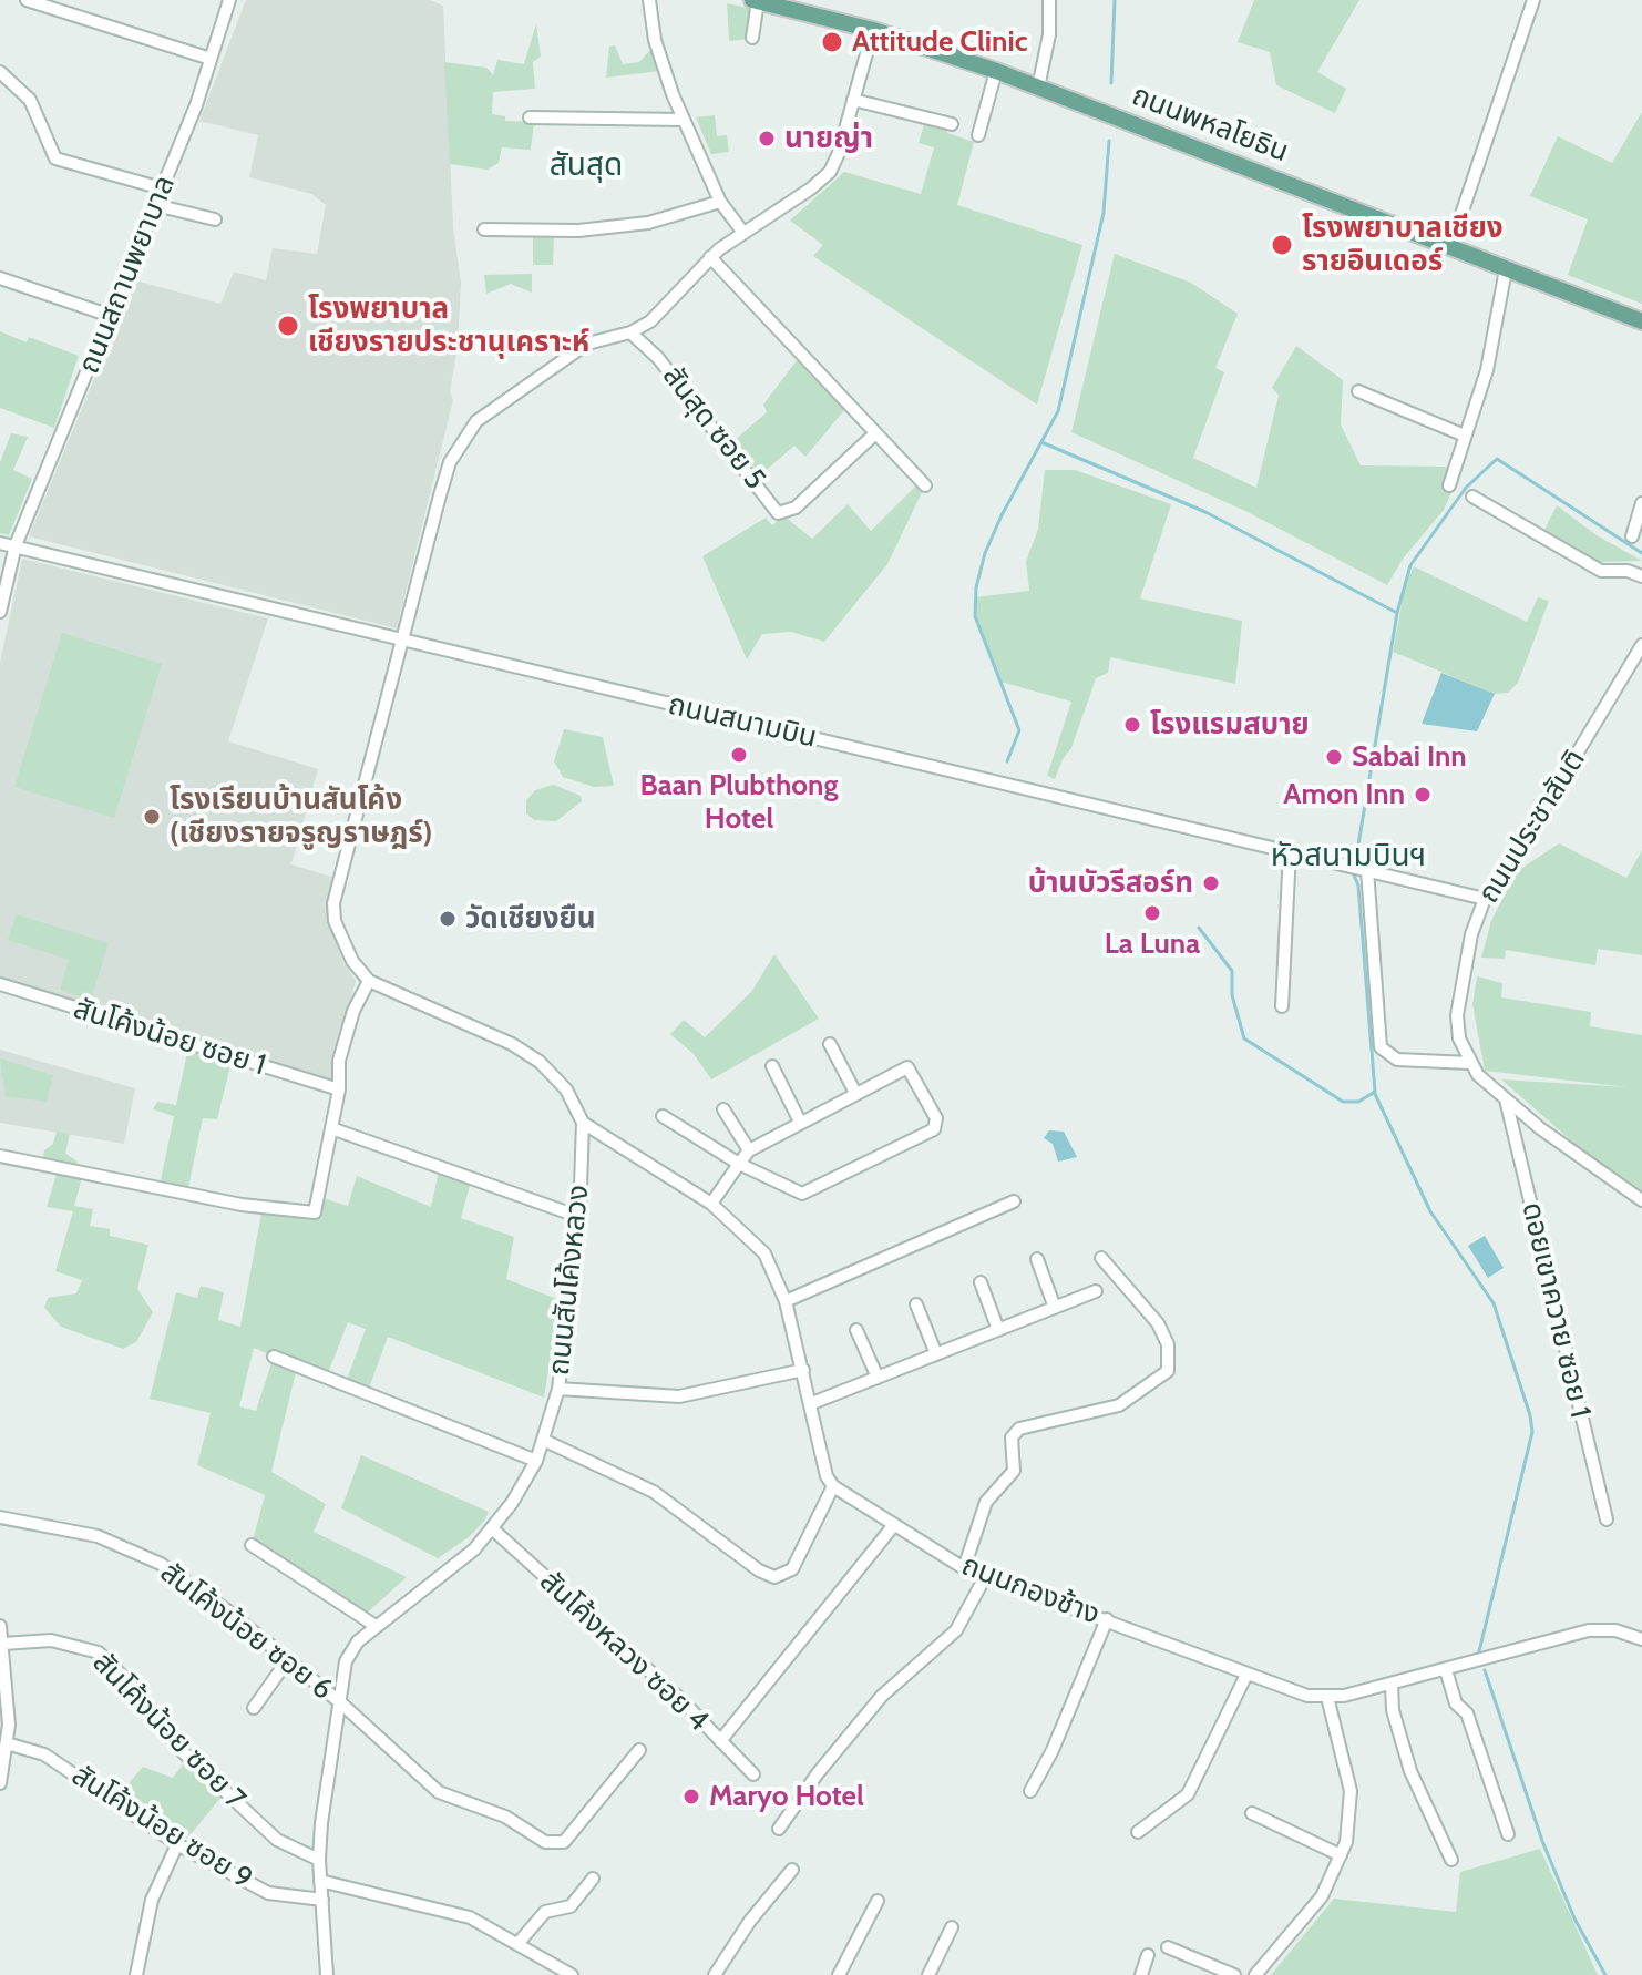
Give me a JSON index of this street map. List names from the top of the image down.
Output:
{
  "streets": {
    "main road": ["ถนนพหลโยธิน"],
    "street": [
      "ถนนสถานพยาบาล",
      "สันสุด ซอย 5",
      "ถนนสนามบิน",
      "ถนนประชาสันติ",
      "สันโค้งน้อย ซอย 1",
      "ถนนสันโค้งหลวง",
      "ดอยเขาควาย ซอย 1",
      "ถนนกองช้าง",
      "สันโค้งน้อย ซอย 6",
      "สันโค้งหลวง ซอย 4",
      "สันโค้งน้อย ซอย 7",
      "สันโค้งน้อย ซอย 9"
    ]
  },
  "crossings": [
    ["ถนนสถานพยาบาล", "ถนนสนามบิน"],
    ["ถนนสนามบิน", "ถนนประชาสันติ"],
    ["ถนนสันโค้งหลวง", "สันโค้งน้อย ซอย 6"],
    ["ถนนสันโค้งหลวง", "สันโค้งหลวง ซอย 4"],
    ["ถนนสันโค้งหลวง", "สันโค้งน้อย ซอย 7"],
    ["ถนนสันโค้งหลวง", "สันโค้งน้อย ซอย 9"]
  ],
  "districts": ["สันสุด", "หัวสนามบินฯ"],
  "places": [
    "Attitude Clinic",
    "นายญ่า",
    "โรงพยาบาลเชียง รายอินเดอร์",
    "โรงพยาบาล เชียงรายประชานุเคราะห์",
    "โรงแรมสบาย",
    "Baan Plubthong Hotel",
    "Sabai Inn",
    "Amon Inn",
    "โรงเรียนบ้านสันโค้ง (เชียงรายจรูญราษฎร์)",
    "บ้านบัวรีสอร์ท",
    "La Luna",
    "วัดเชียงยืน",
    "Maryo Hotel"
  ]
}
